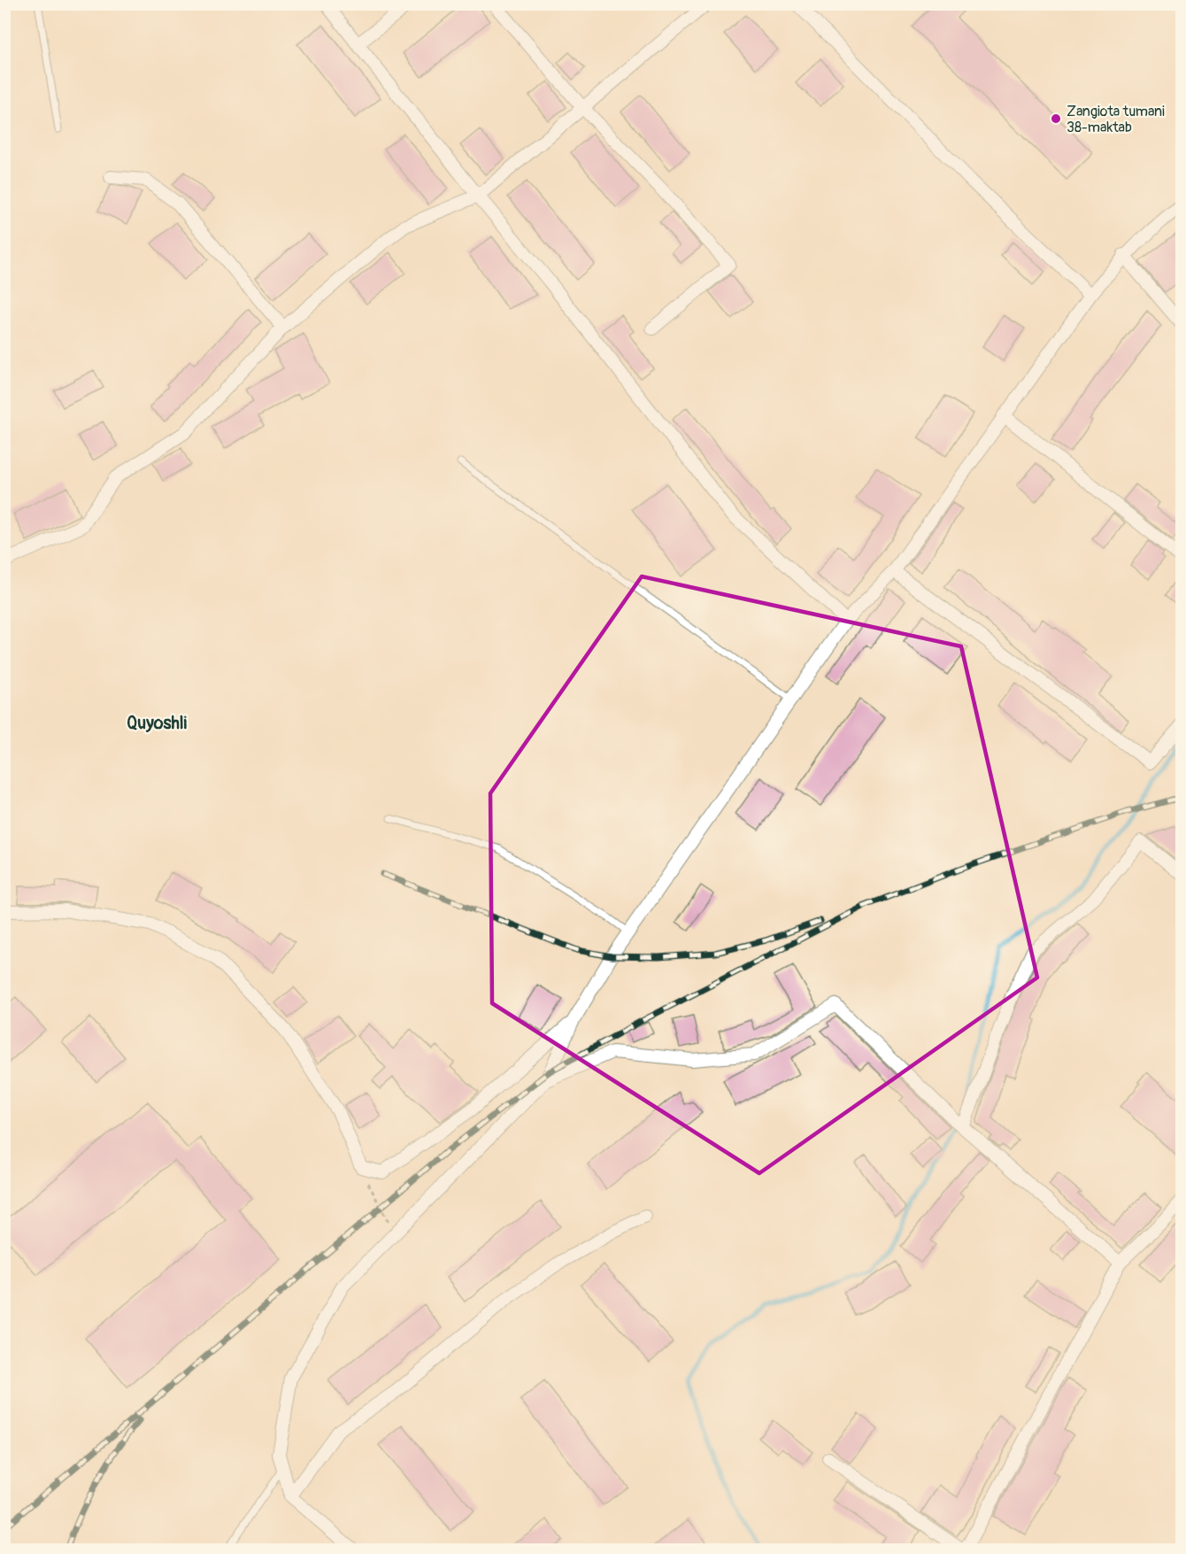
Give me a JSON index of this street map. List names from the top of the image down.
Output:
{
  "districts": ["Quyoshli"],
  "places": ["Zangiota tumani 38-maktab"]
}
